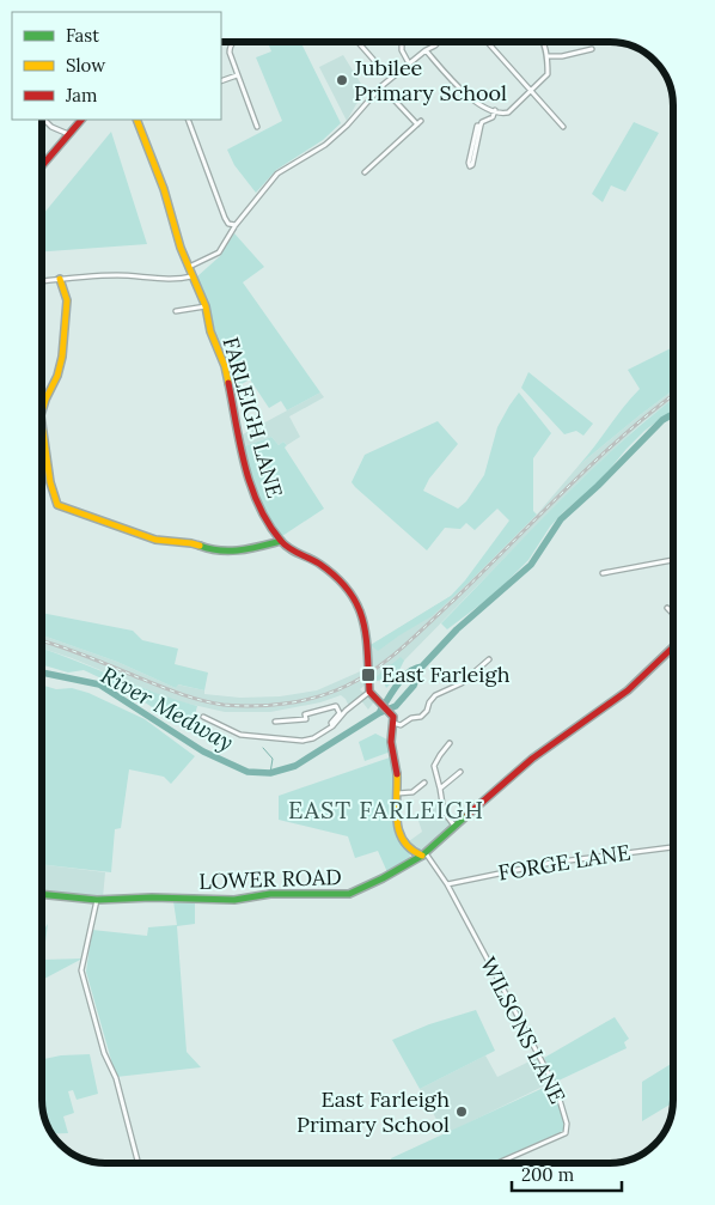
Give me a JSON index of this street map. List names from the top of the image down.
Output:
{
  "streets": {
    "street": [
      "FARLEIGH LANE",
      "FORGE LANE",
      "LOWER ROAD",
      "WILSONS LANE"
    ]
  },
  "crossings": [
    ["FORGE LANE", "WILSONS LANE"]
  ],
  "districts": ["EAST FARLEIGH"],
  "water": ["River Medway"],
  "places": {
    "other": ["Jubilee Primary School", "East Farleigh Primary School"],
    "transit": ["East Farleigh"]
  },
  "legend": ["Fast", "Slow", "Jam"],
  "scale_bar": "200 m"
}
